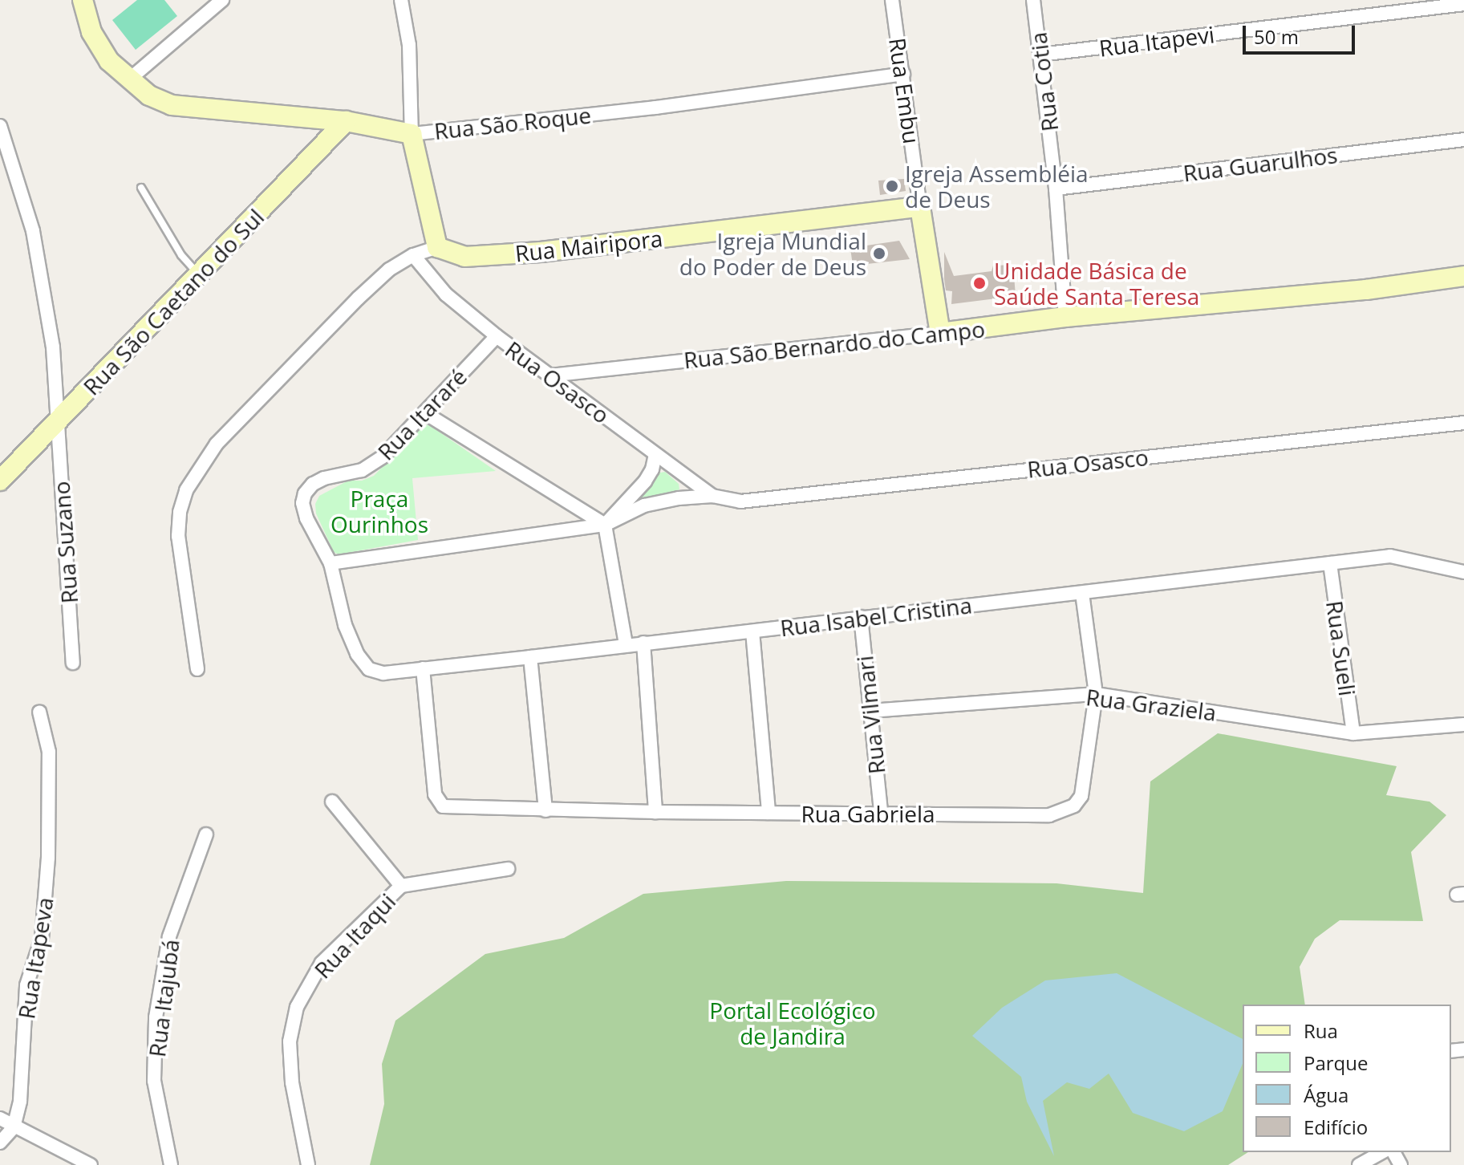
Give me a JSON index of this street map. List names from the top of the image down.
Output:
{
  "streets": {
    "street": [
      "Rua Itapevi",
      "Rua Cotia",
      "Rua Embu",
      "Rua São Roque",
      "Rua Guarulhos",
      "Rua Mairipora",
      "Rua São Caetano do Sul",
      "Rua São Bernardo do Campo",
      "Rua Osasco",
      "Rua Itararé",
      "Rua Suzano",
      "Rua Isabel Cristina",
      "Rua Sueli",
      "Rua Graziela",
      "Rua Vilmari",
      "Rua Gabriela",
      "Rua Itaqui",
      "Rua Itapeva",
      "Rua Itajubá"
    ]
  },
  "crossings": [
    ["Rua Itapevi", "Rua Cotia"],
    ["Rua Cotia", "Rua Guarulhos"],
    ["Rua Cotia", "Rua São Bernardo do Campo"],
    ["Rua Embu", "Rua São Roque"],
    ["Rua Embu", "Rua Mairipora"],
    ["Rua Embu", "Rua São Bernardo do Campo"],
    ["Rua São Roque", "Rua São Caetano do Sul"],
    ["Rua São Caetano do Sul", "Rua Suzano"],
    ["Rua São Bernardo do Campo", "Rua Osasco"],
    ["Rua Osasco", "Rua Itararé"],
    ["Rua Osasco", "Rua Isabel Cristina"],
    ["Rua Itararé", "Rua Isabel Cristina"],
    ["Rua Isabel Cristina", "Rua Sueli"],
    ["Rua Isabel Cristina", "Rua Vilmari"],
    ["Rua Isabel Cristina", "Rua Gabriela"],
    ["Rua Sueli", "Rua Graziela"],
    ["Rua Graziela", "Rua Vilmari"],
    ["Rua Graziela", "Rua Gabriela"],
    ["Rua Vilmari", "Rua Gabriela"]
  ],
  "parks": ["Praça Ourinhos", "Portal Ecológico de Jandira"],
  "places": ["Igreja Assembléia de Deus", "Igreja Mundial do Poder de Deus", "Unidade Básica de Saúde Santa Teresa"],
  "legend": [
    "Rua",
    "Parque",
    "Água",
    "Edifício"
  ],
  "scale_bar": "50 m"
}
